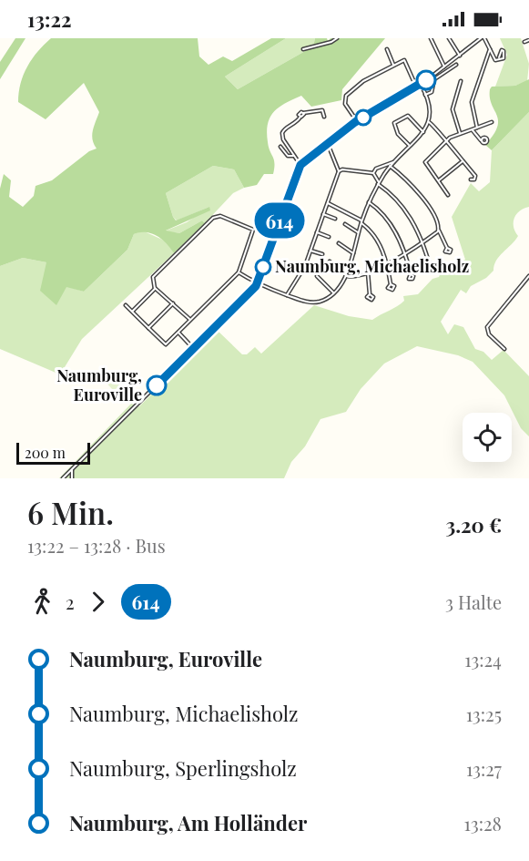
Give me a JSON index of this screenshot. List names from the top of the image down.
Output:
{
  "places": ["Naumburg, Michaelisholz", "Naumburg, Euroville"],
  "lines": ["bus line 614"],
  "scale_bar": "200 m",
  "page": {
    "status": "13:22",
    "on_map": "614",
    "scale": "200 m",
    "heading": ["6 Min.", "13:22 – 13:28 · Bus", "3.20 €"],
    "legs": ["2", "614", "3 Halte"],
    "list": [
      {
        "name": "Naumburg, Euroville",
        "value": "13:24"
      },
      {
        "name": "Naumburg, Michaelisholz",
        "value": "13:25"
      },
      {
        "name": "Naumburg, Sperlingsholz",
        "value": "13:27"
      },
      {
        "name": "Naumburg, Am Holländer",
        "value": "13:28"
      }
    ]
  }
}
